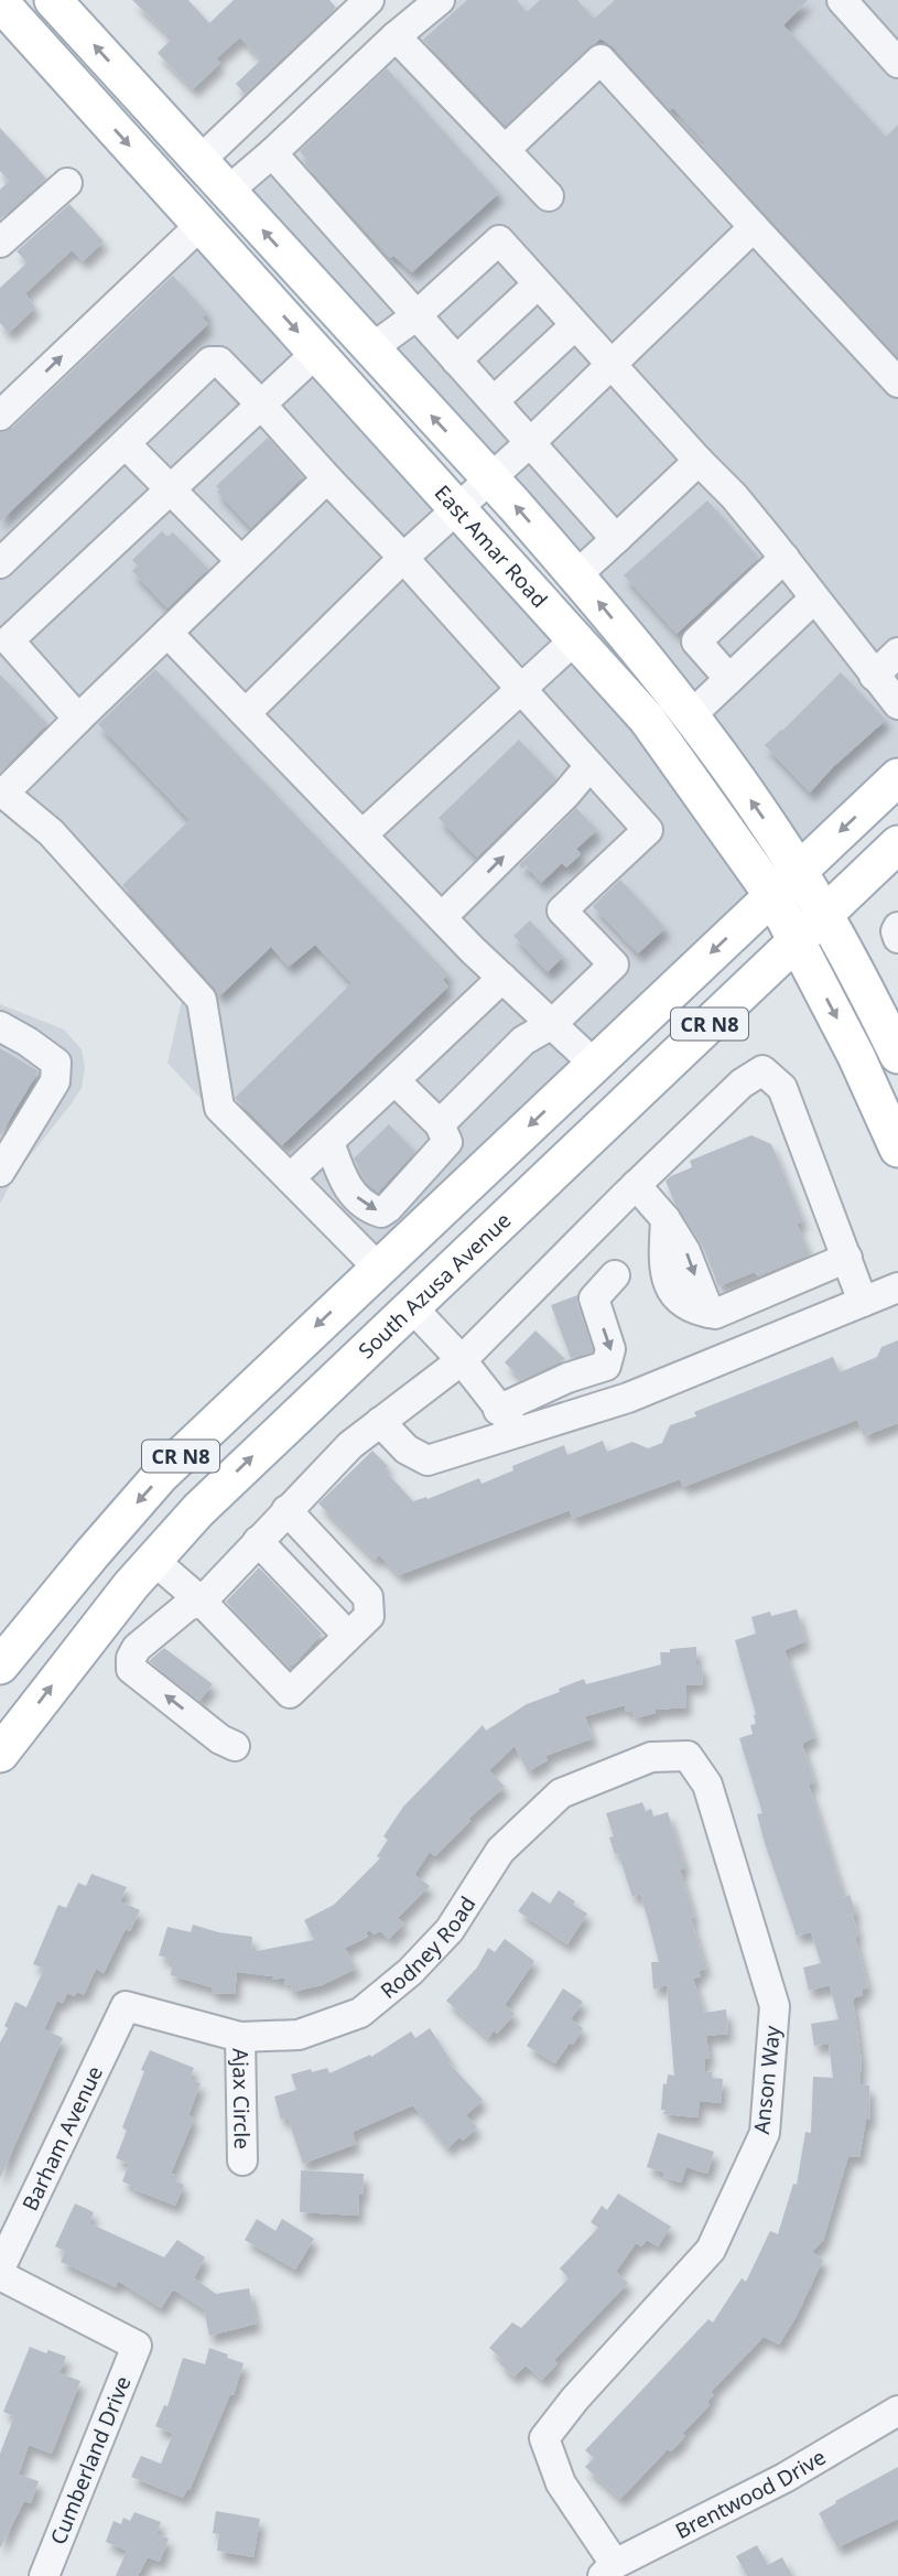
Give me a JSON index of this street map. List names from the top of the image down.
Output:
{
  "streets": {
    "main road": ["East Amar Road", "CR N8", "South Azusa Avenue"],
    "street": [
      "Rodney Road",
      "Anson Way",
      "Ajax Circle",
      "Barham Avenue",
      "Cumberland Drive",
      "Brentwood Drive"
    ]
  },
  "crossings": [
    ["East Amar Road", "CR N8"],
    ["East Amar Road", "South Azusa Avenue"],
    ["Rodney Road", "Anson Way"],
    ["Rodney Road", "Ajax Circle"],
    ["Rodney Road", "Barham Avenue"],
    ["Anson Way", "Brentwood Drive"]
  ]
}
